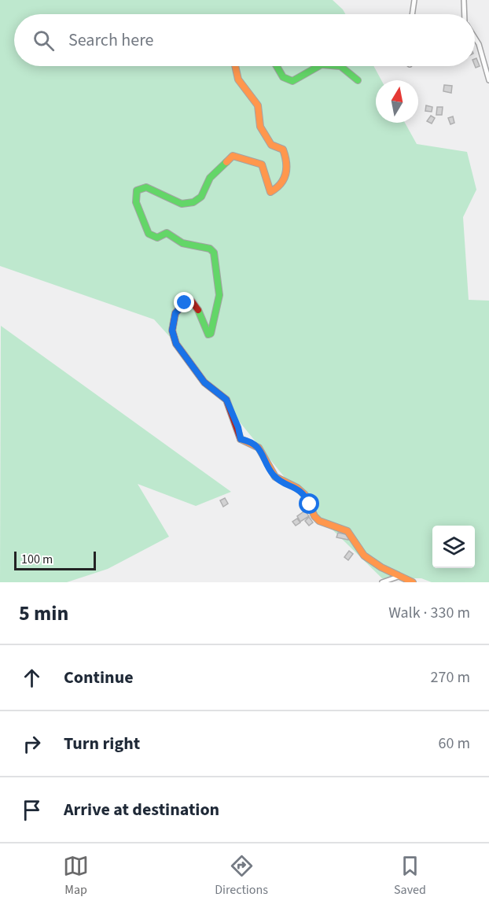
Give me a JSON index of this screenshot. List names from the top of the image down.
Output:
{
  "scale_bar": "100 m",
  "north": "top",
  "page": {
    "search": "Search here",
    "scale": "100 m",
    "heading": ["5 min", "Walk · 330 m"],
    "list": [
      ["Continue", "270 m"],
      ["Turn right", "60 m"],
      "Arrive at destination"
    ],
    "nav": ["Map", "Directions", "Saved"]
  }
}
